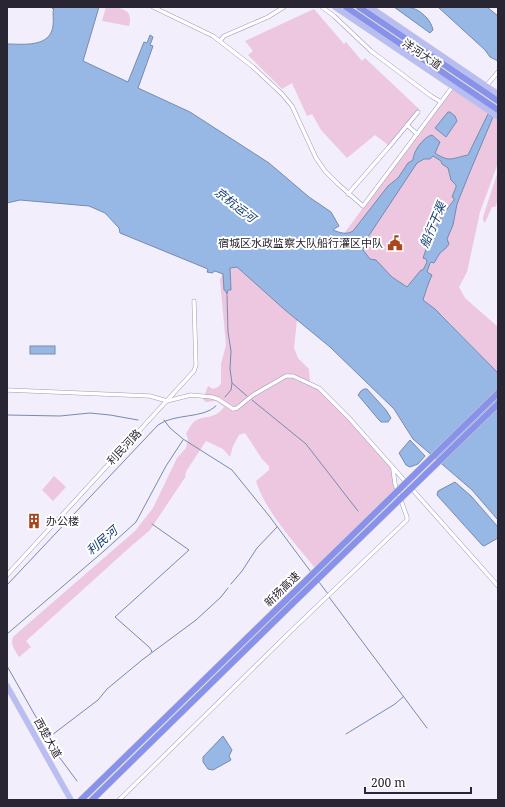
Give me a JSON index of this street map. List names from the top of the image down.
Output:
{
  "streets": {
    "highway": ["洋河大道", "新扬高速"],
    "main road": ["西楚大道"],
    "street": ["利民河路"]
  },
  "water": ["京杭运河", "船行干渠", "利民河"],
  "places": {
    "public building": ["宿城区水政监察大队船行灌区中队"],
    "building": ["办公楼"]
  },
  "scale_bar": "200 m"
}
